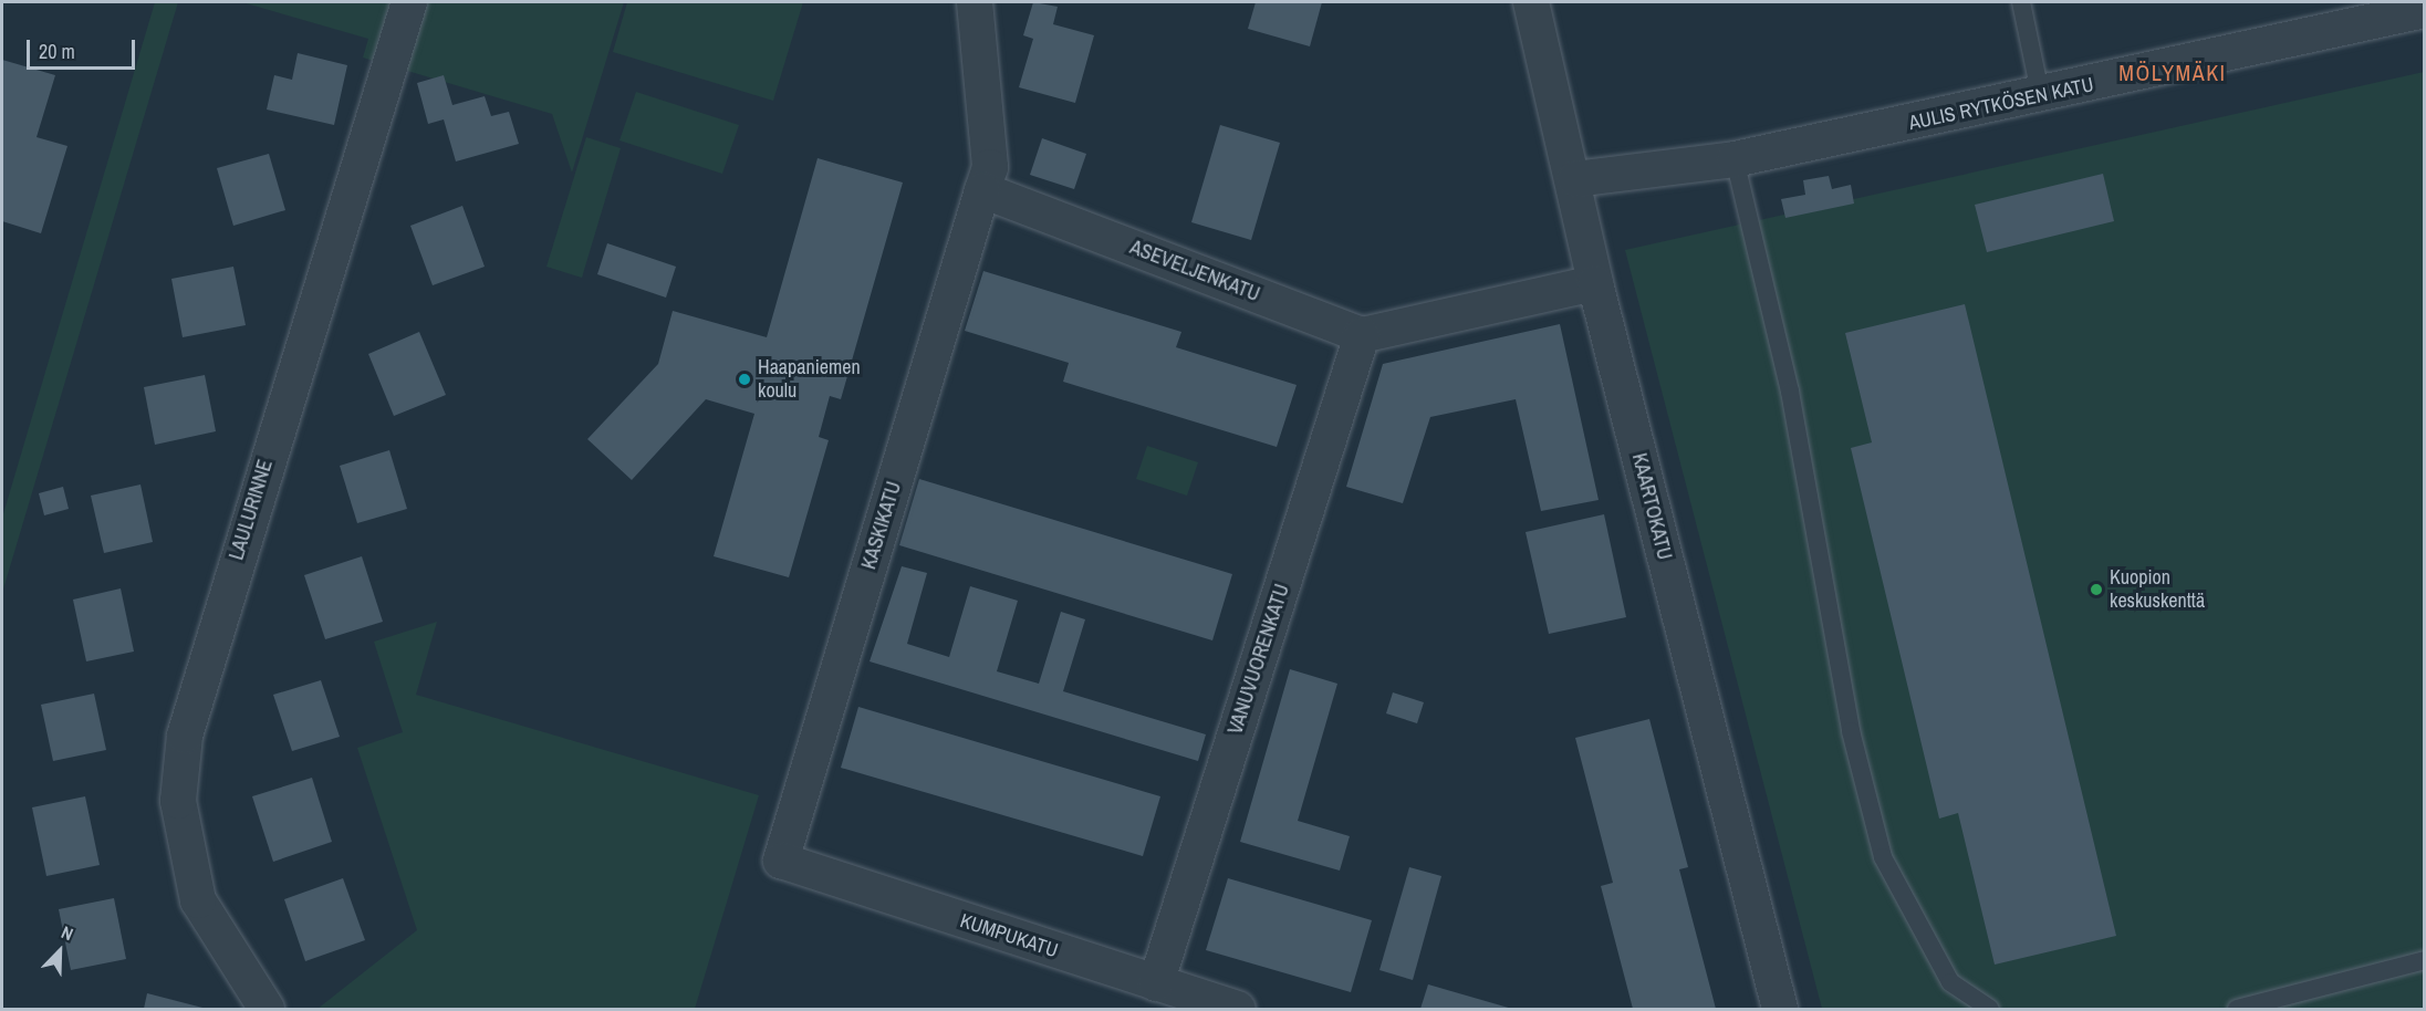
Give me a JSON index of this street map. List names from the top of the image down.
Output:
{
  "streets": {
    "street": [
      "AULIS RYTKÖSEN KATU",
      "ASEVELJENKATU",
      "KAARTOKATU",
      "LAULURINNE",
      "KASKIKATU",
      "VANUVUORENKATU",
      "KUMPUKATU"
    ]
  },
  "crossings": [
    ["AULIS RYTKÖSEN KATU", "KAARTOKATU"],
    ["ASEVELJENKATU", "KASKIKATU"],
    ["ASEVELJENKATU", "VANUVUORENKATU"],
    ["KASKIKATU", "KUMPUKATU"],
    ["VANUVUORENKATU", "KUMPUKATU"]
  ],
  "districts": ["MÖLYMÄKI"],
  "places": ["Haapaniemen koulu", "Kuopion keskuskenttä"],
  "scale_bar": "20 m",
  "north": "top right"
}
